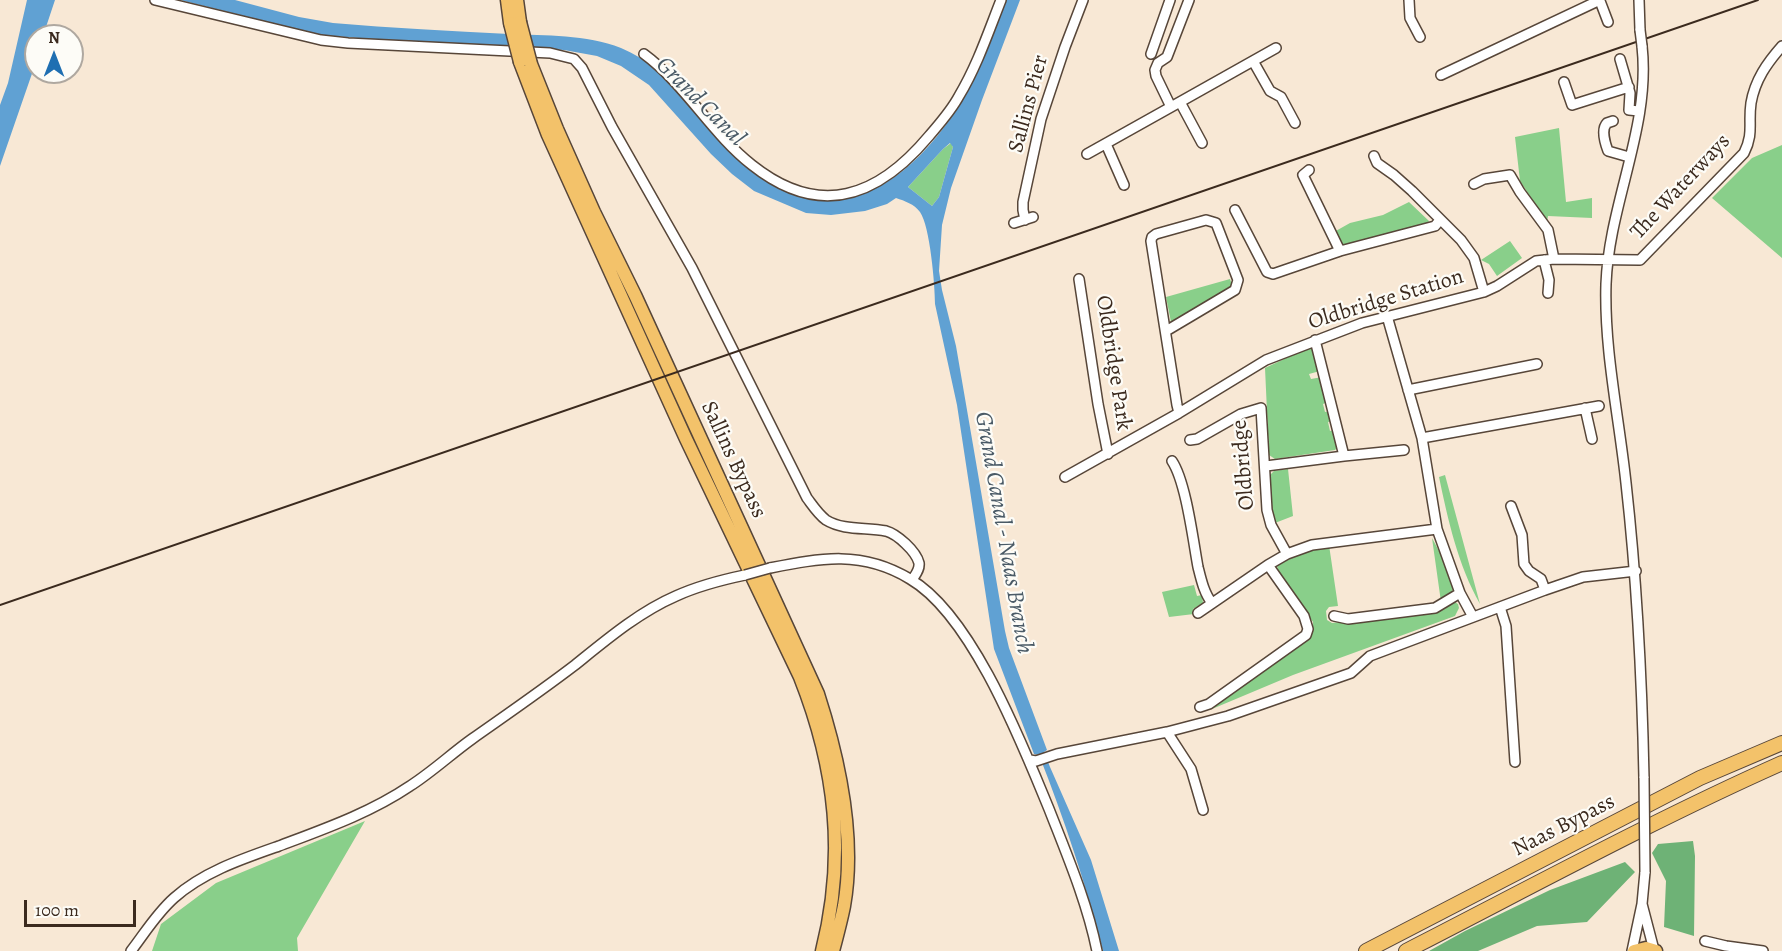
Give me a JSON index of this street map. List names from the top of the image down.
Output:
{
  "streets": {
    "highway": ["Naas Bypass"],
    "main road": ["Sallins Bypass"],
    "street": [
      "Sallins Pier",
      "The Waterways",
      "Oldbridge Station",
      "Oldbridge Park",
      "Oldbridge"
    ]
  },
  "crossings": [
    ["The Waterways", "Oldbridge Station"],
    ["Oldbridge Station", "Oldbridge Park"]
  ],
  "water": ["Grand Canal", "Grand Canal - Naas Branch"],
  "scale_bar": "100 m",
  "north": "top"
}
